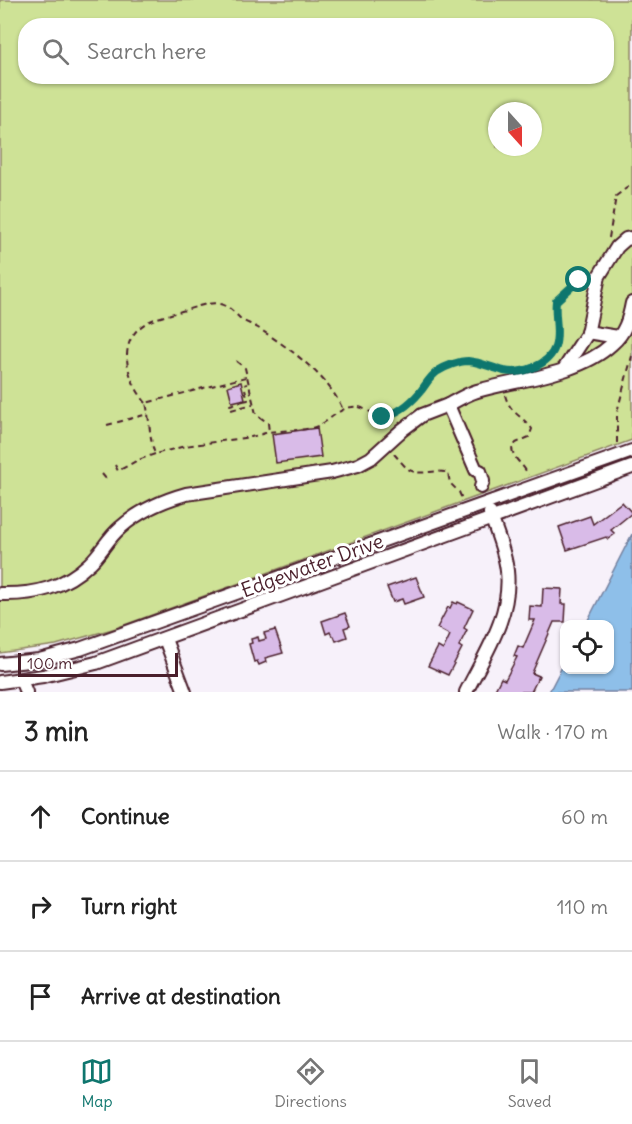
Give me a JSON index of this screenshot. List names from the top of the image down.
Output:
{
  "streets": {
    "street": ["Edgewater Drive"]
  },
  "scale_bar": "100 m",
  "north": "bottom",
  "page": {
    "search": "Search here",
    "scale": "100 m",
    "heading": ["3 min", "Walk · 170 m"],
    "list": [
      ["Continue", "60 m"],
      ["Turn right", "110 m"],
      "Arrive at destination"
    ],
    "nav": ["Map", "Directions", "Saved"]
  }
}
